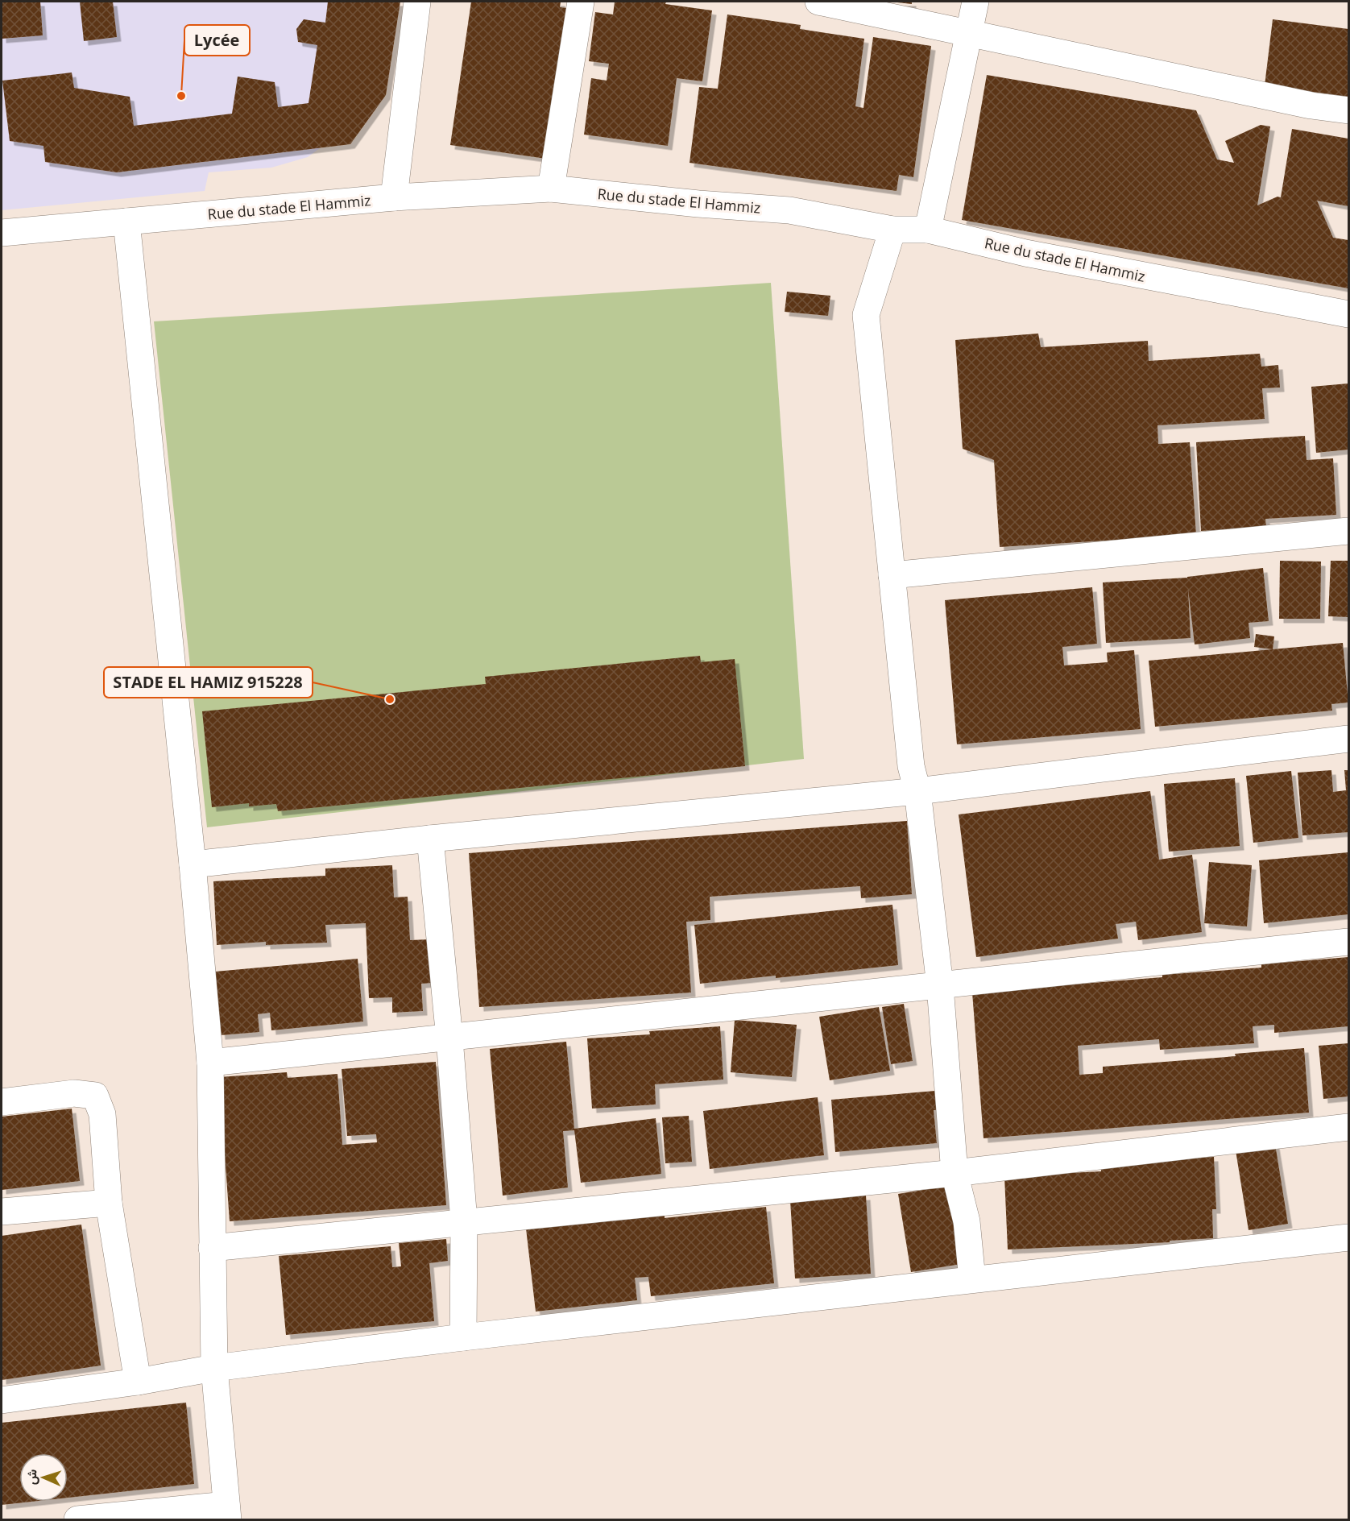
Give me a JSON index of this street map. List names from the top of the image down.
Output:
{
  "streets": {
    "street": ["Rue du stade El Hammiz"]
  },
  "places": ["Lycée", "STADE EL HAMIZ 915228"],
  "north": "left"
}
